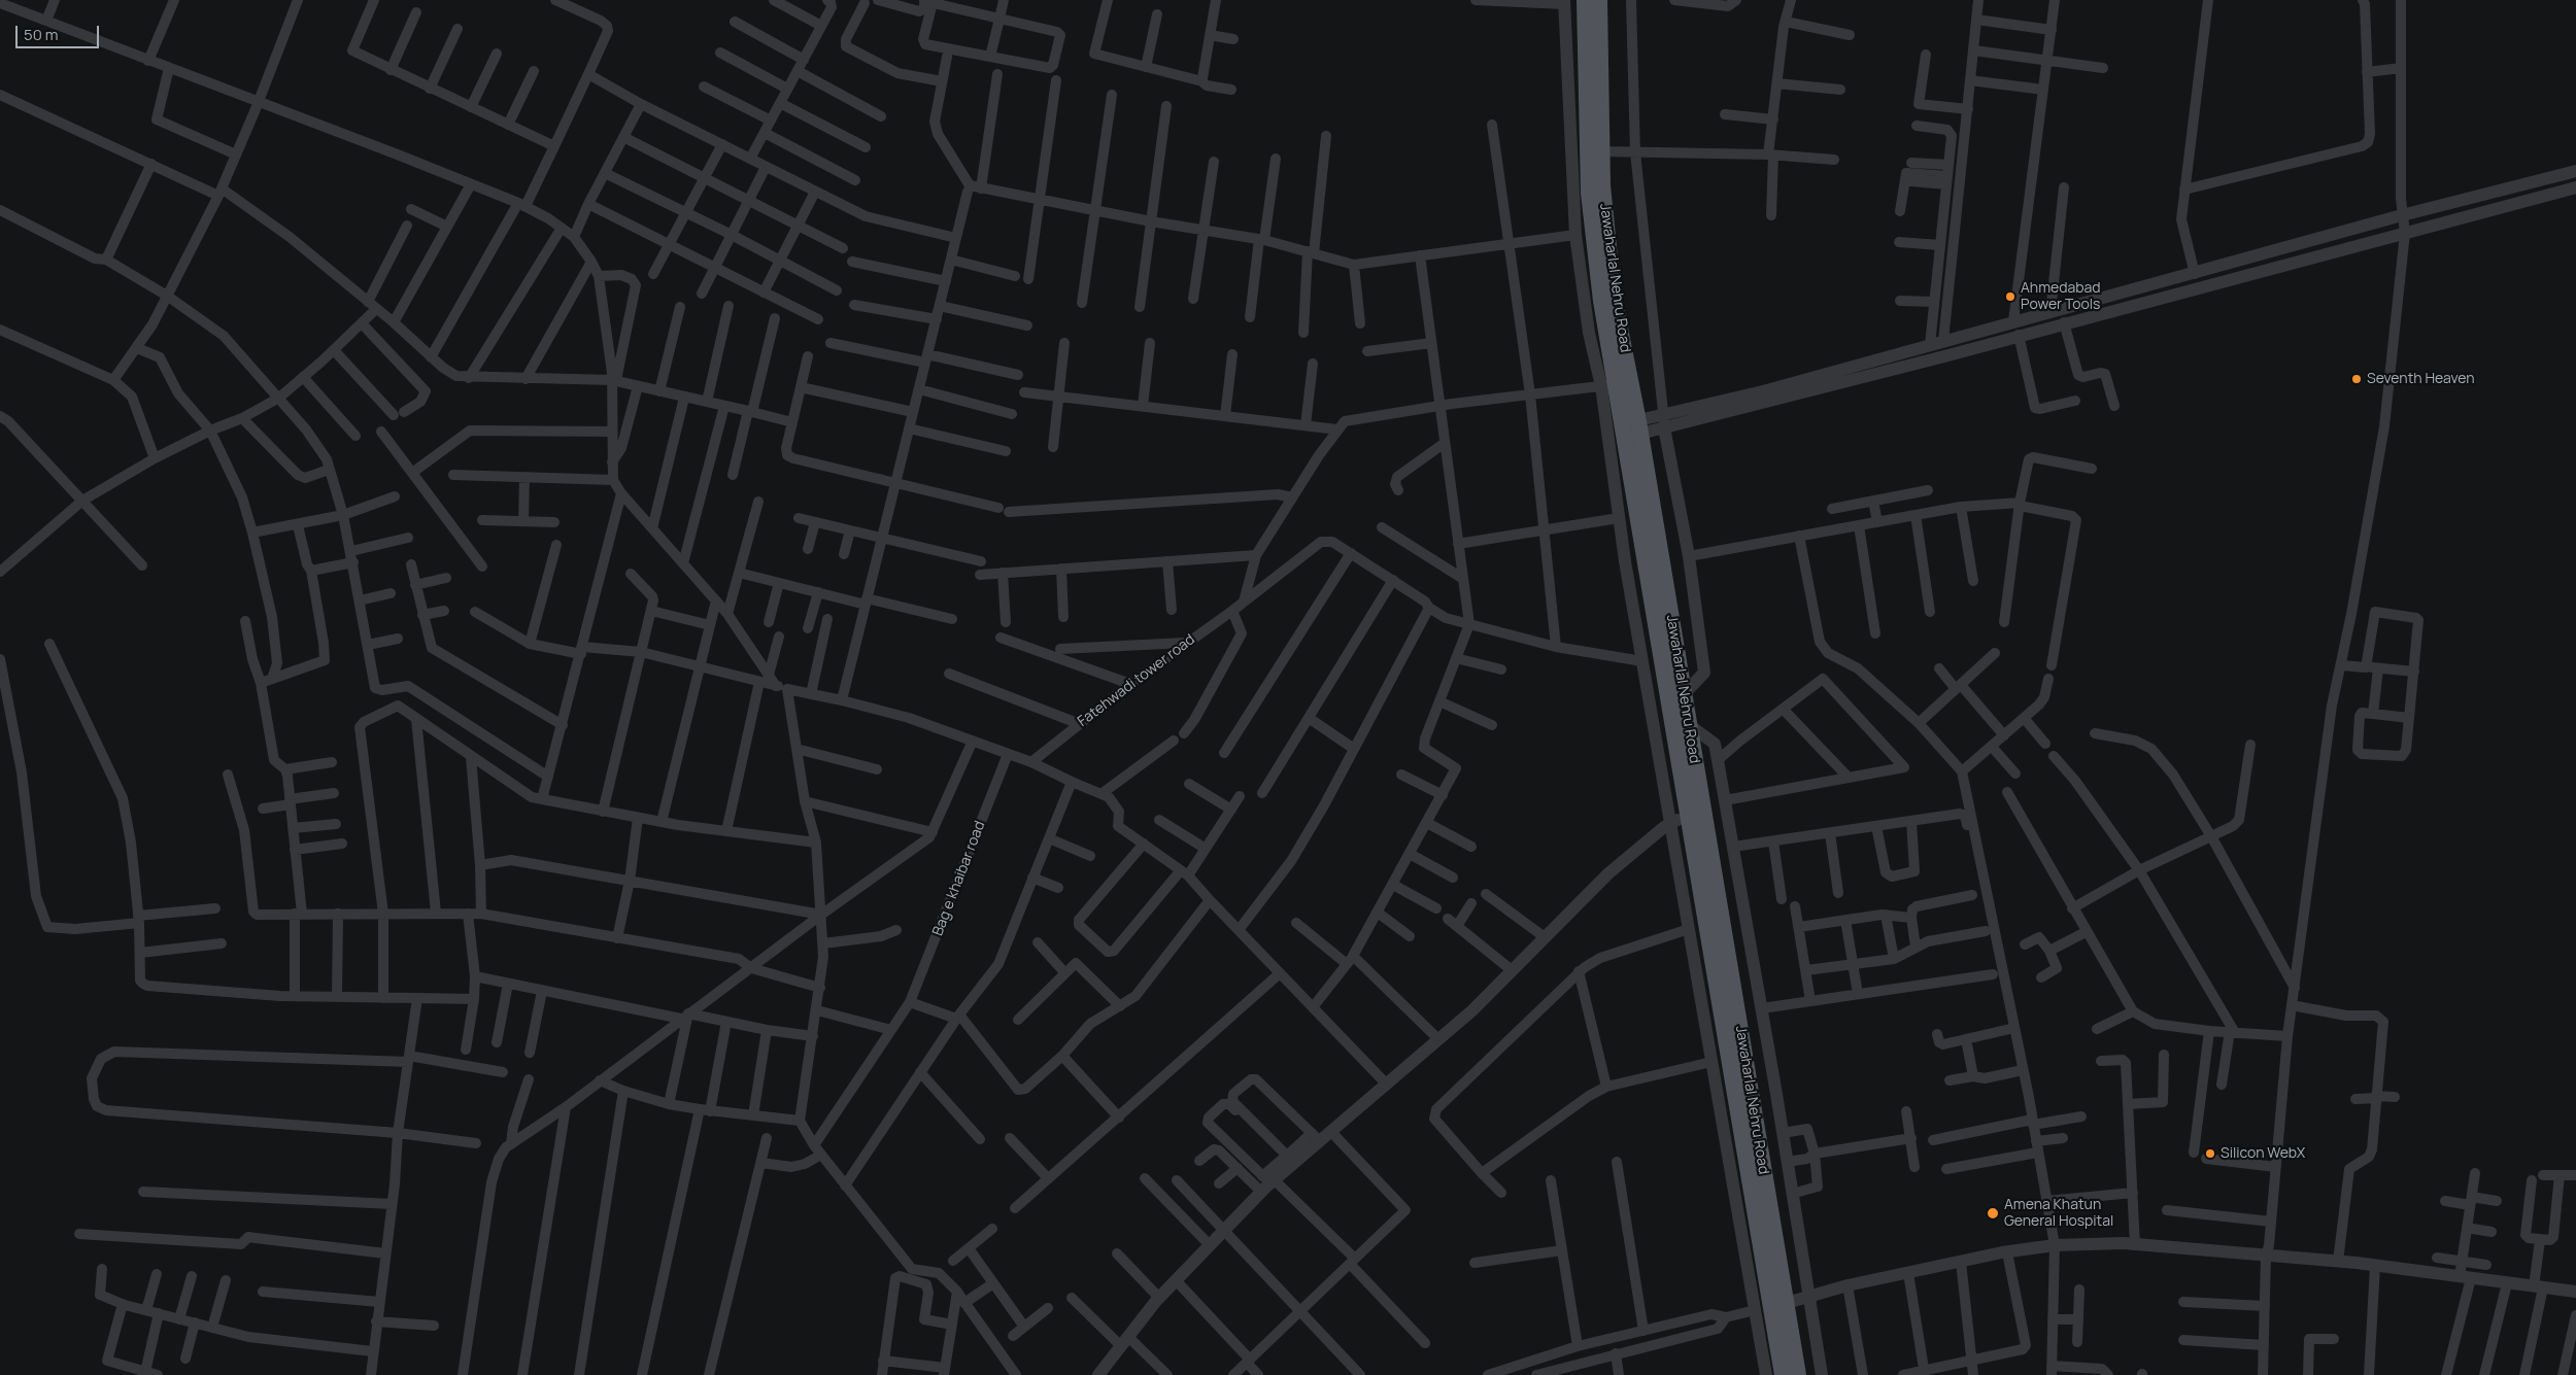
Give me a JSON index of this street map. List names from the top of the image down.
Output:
{
  "streets": {
    "main road": ["Jawaharlal Nehru Road"],
    "street": ["Fatehwadi tower road", "Bag e khaibar road"]
  },
  "places": [
    "Ahmedabad Power Tools",
    "Seventh Heaven",
    "Silicon WebX",
    "Amena Khatun General Hospital"
  ],
  "scale_bar": "50 m"
}
